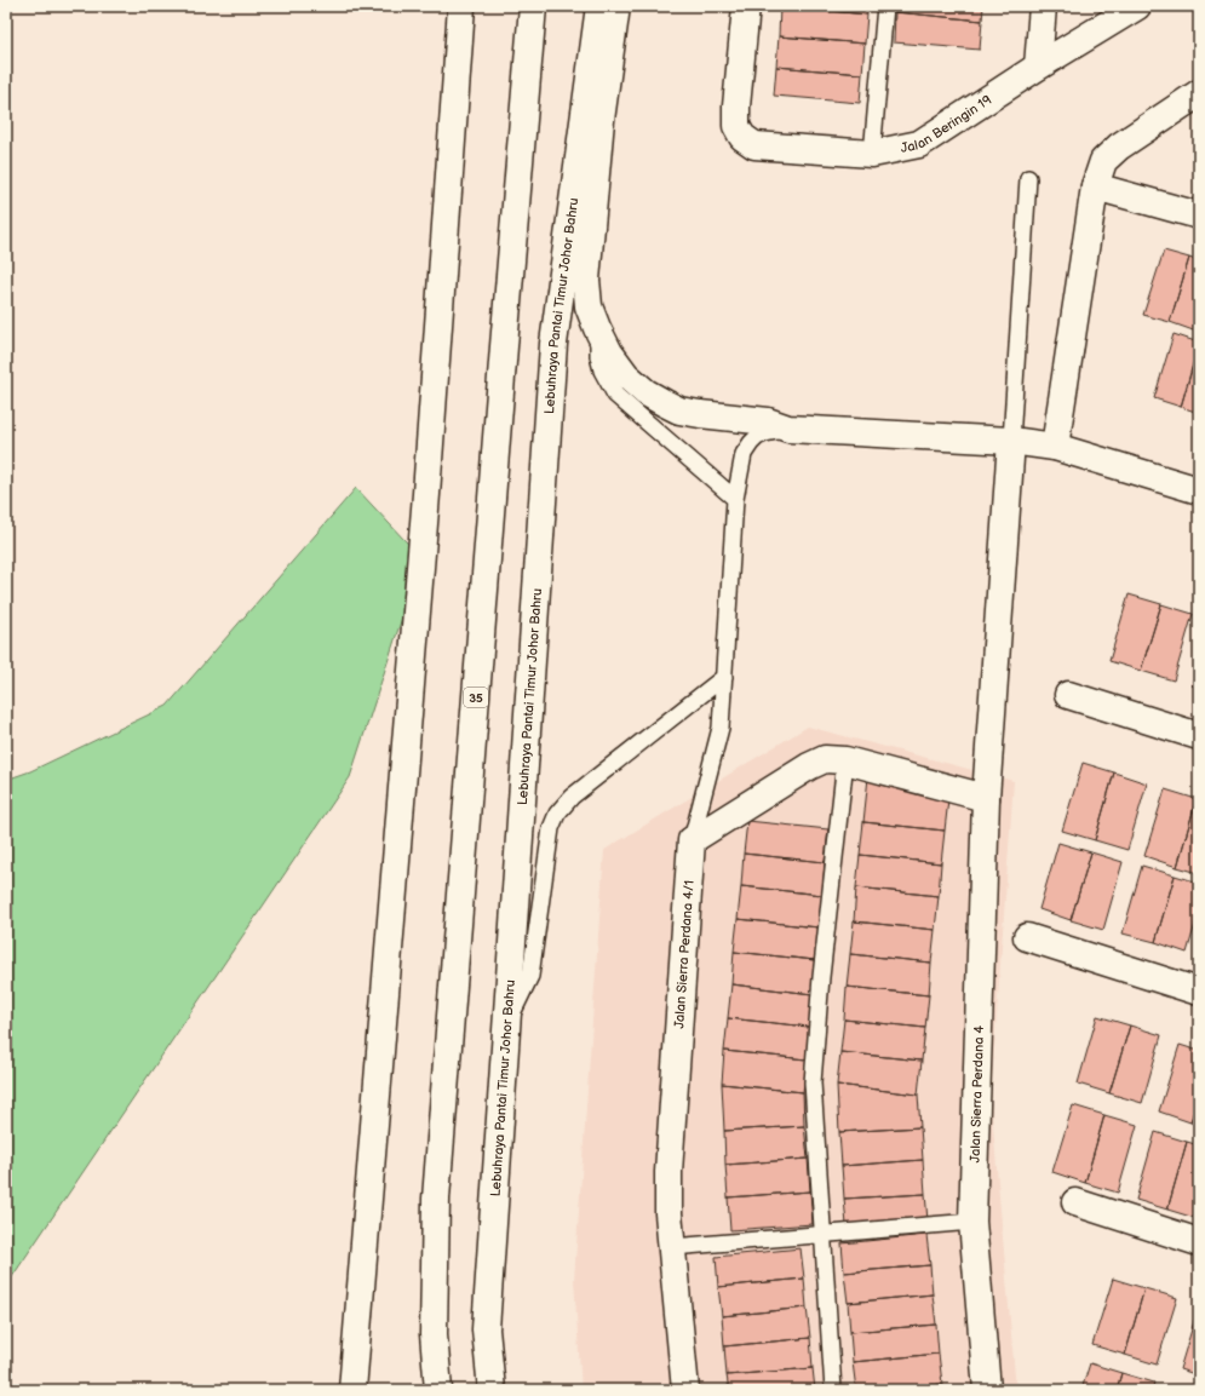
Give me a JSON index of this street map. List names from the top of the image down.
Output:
{
  "streets": {
    "main road": [
      "Jalan Beringin 19",
      "Lebuhraya Pantai Timur Johor Bahru",
      "35",
      "Jalan Sierra Perdana 4/1",
      "Jalan Sierra Perdana 4"
    ]
  }
}
